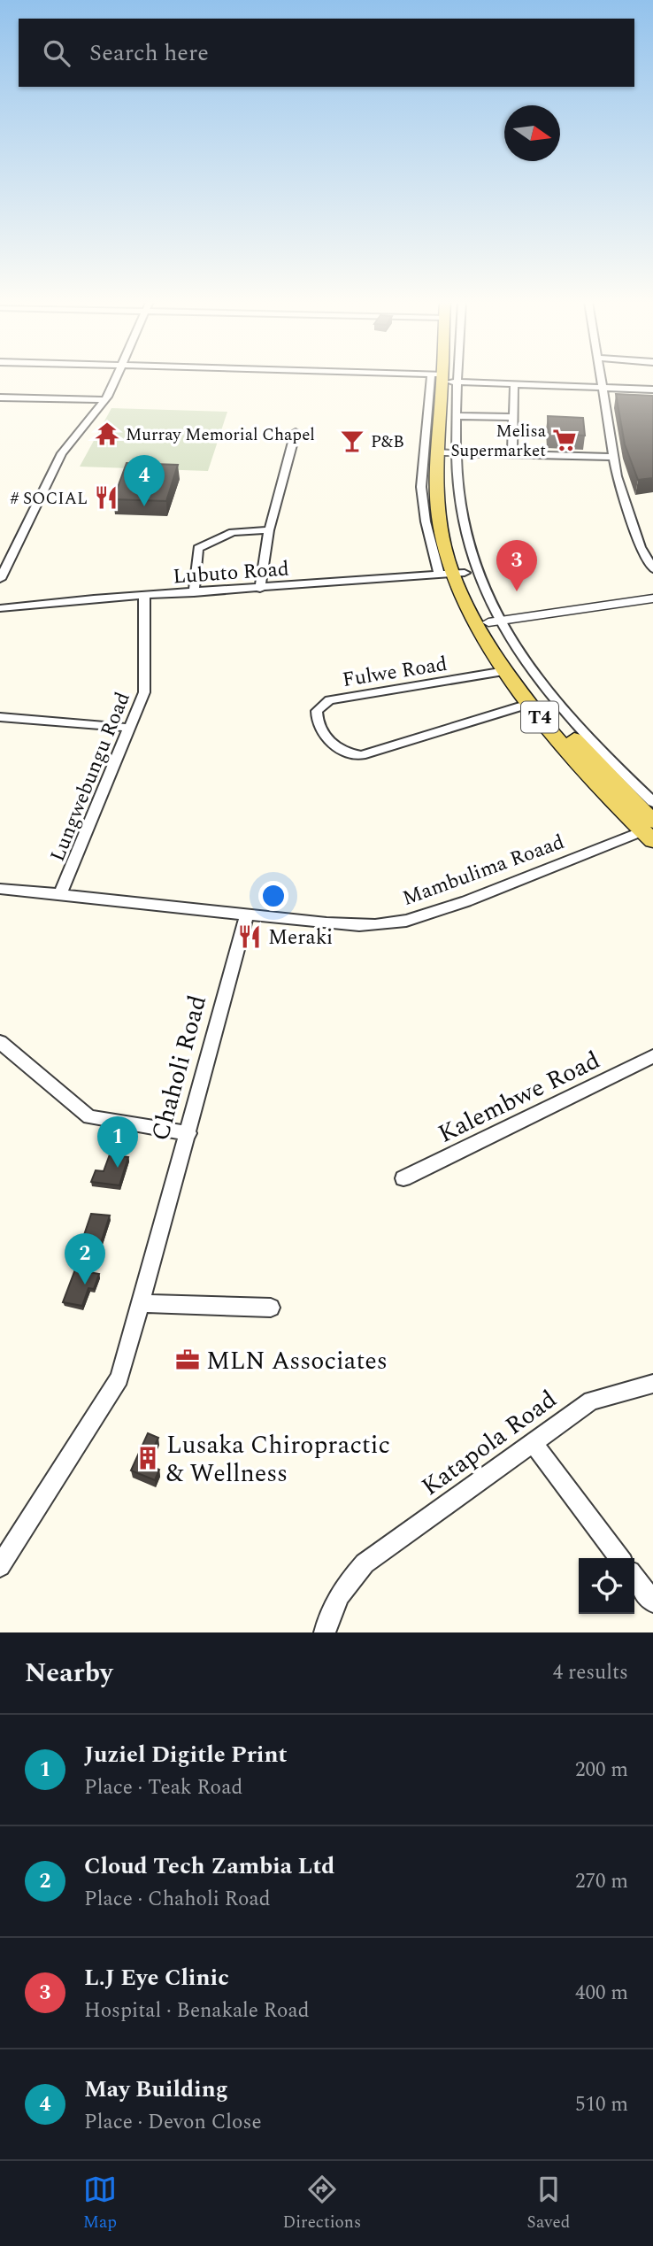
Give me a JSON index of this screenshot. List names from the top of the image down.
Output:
{
  "streets": {
    "main road": ["T4"],
    "street": [
      "Lubuto Road",
      "Fulwe Road",
      "Lungwebungu Road",
      "Mambulima Roaad",
      "Chaholi Road",
      "Kalembwe Road",
      "Katapola Road"
    ]
  },
  "crossings": [
    ["Lubuto Road", "T4"],
    ["Lubuto Road", "Lungwebungu Road"],
    ["Fulwe Road", "T4"],
    ["T4", "Mambulima Roaad"],
    ["Lungwebungu Road", "Mambulima Roaad"],
    ["Mambulima Roaad", "Chaholi Road"]
  ],
  "places": {
    "temple": ["Murray Memorial Chapel"],
    "supermarket": ["Melisa Supermarket"],
    "bar": ["P&B"],
    "restaurant": ["# SOCIAL", "Meraki"],
    "office": ["MLN Associates"],
    "building": ["Lusaka Chiropractic & Wellness"]
  },
  "north": "right",
  "page": {
    "search": "Search here",
    "pins": [
      "4",
      "3",
      "1",
      "2"
    ],
    "heading": ["Nearby", "4 results"],
    "list": [
      {
        "mark": "1",
        "name": "Juziel Digitle Print",
        "note": "Place · Teak Road",
        "value": "200 m"
      },
      {
        "mark": "2",
        "name": "Cloud Tech Zambia Ltd",
        "note": "Place · Chaholi Road",
        "value": "270 m"
      },
      {
        "mark": "3",
        "name": "L.J Eye Clinic",
        "note": "Hospital · Benakale Road",
        "value": "400 m"
      },
      {
        "mark": "4",
        "name": "May Building",
        "note": "Place · Devon Close",
        "value": "510 m"
      }
    ],
    "nav": ["Map", "Directions", "Saved"]
  }
}
